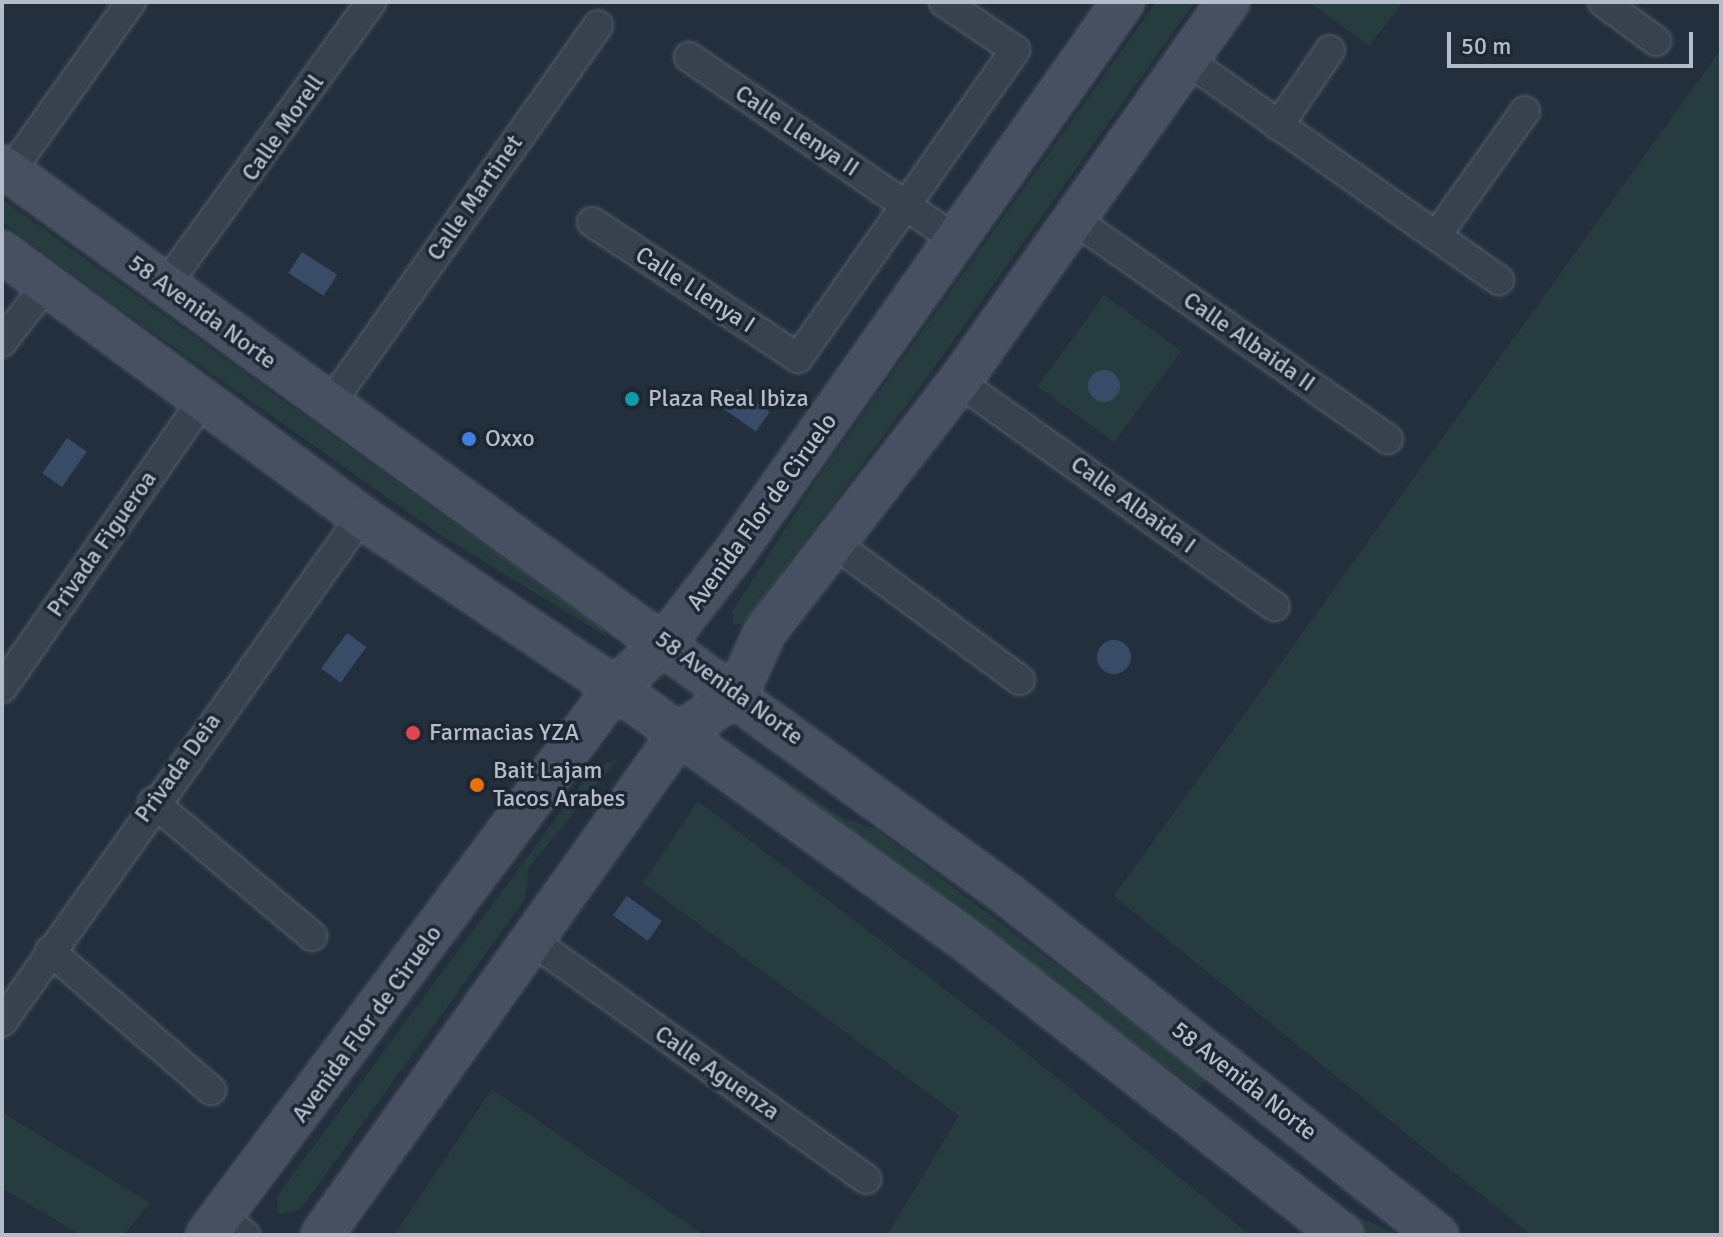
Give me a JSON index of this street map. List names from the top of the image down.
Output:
{
  "streets": {
    "main road": ["58 Avenida Norte", "Avenida Flor de Ciruelo"],
    "street": [
      "Calle Morell",
      "Calle Llenya II",
      "Calle Martinet",
      "Calle Llenya I",
      "Calle Albaida II",
      "Calle Albaida I",
      "Privada Figueroa",
      "Privada Deia",
      "Calle Aguenza"
    ]
  },
  "crossings": [
    ["Calle Morell", "58 Avenida Norte"],
    ["Calle Llenya II", "Calle Llenya I"],
    ["Calle Llenya II", "Avenida Flor de Ciruelo"],
    ["Calle Martinet", "58 Avenida Norte"],
    ["58 Avenida Norte", "Avenida Flor de Ciruelo"]
  ],
  "places": [
    "Plaza Real Ibiza",
    "Oxxo",
    "Farmacias YZA",
    "Bait Lajam Tacos Arabes"
  ],
  "scale_bar": "50 m"
}
